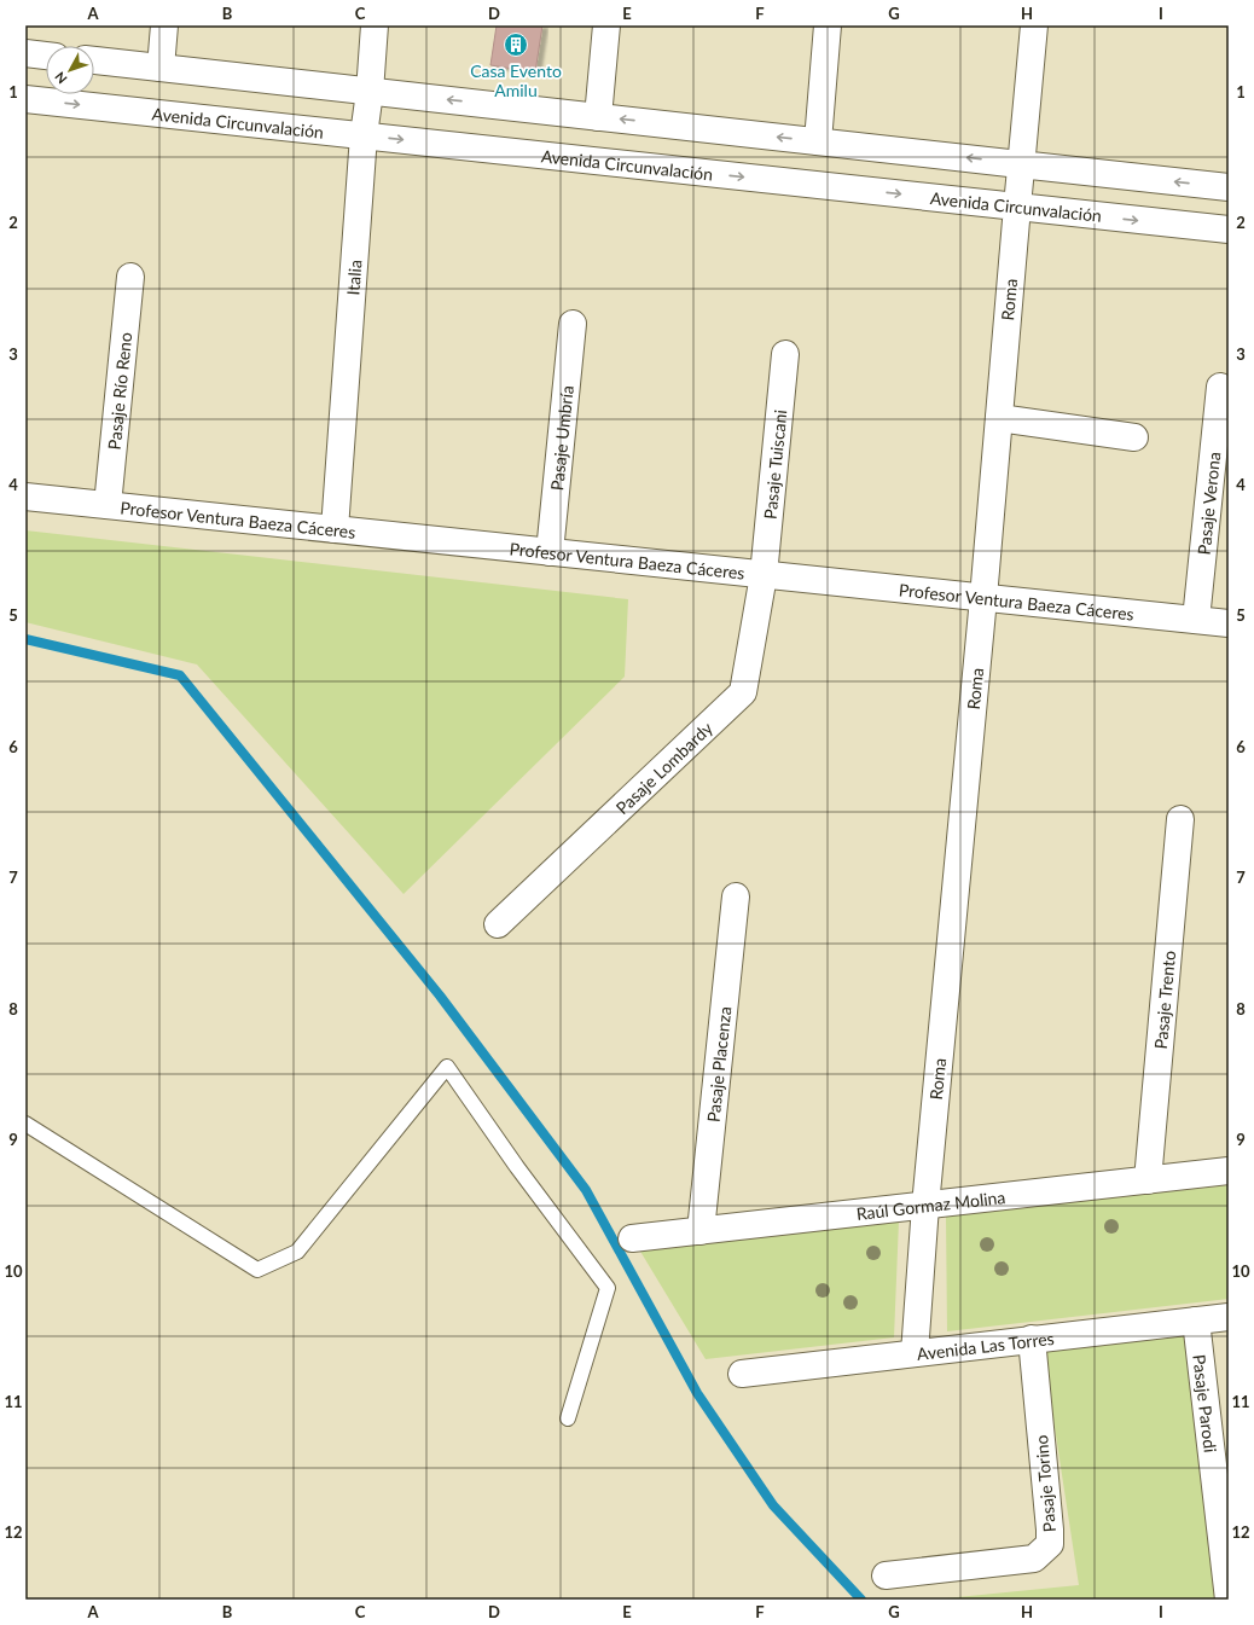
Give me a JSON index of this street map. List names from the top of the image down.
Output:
{
  "streets": {
    "street": [
      "Avenida Circunvalación",
      "Italia",
      "Roma",
      "Pasaje Río Reno",
      "Pasaje Umbría",
      "Pasaje Tuiscani",
      "Pasaje Verona",
      "Profesor Ventura Baeza Cáceres",
      "Pasaje Lombardy",
      "Pasaje Trento",
      "Pasaje Placenza",
      "Raúl Gormaz Molina",
      "Avenida Las Torres",
      "Pasaje Parodi",
      "Pasaje Torino"
    ]
  },
  "crossings": [
    ["Avenida Circunvalación", "Italia"],
    ["Avenida Circunvalación", "Roma"],
    ["Italia", "Profesor Ventura Baeza Cáceres"],
    ["Roma", "Profesor Ventura Baeza Cáceres"],
    ["Roma", "Raúl Gormaz Molina"],
    ["Roma", "Avenida Las Torres"],
    ["Pasaje Río Reno", "Profesor Ventura Baeza Cáceres"],
    ["Pasaje Umbría", "Profesor Ventura Baeza Cáceres"],
    ["Pasaje Tuiscani", "Profesor Ventura Baeza Cáceres"],
    ["Pasaje Tuiscani", "Pasaje Lombardy"],
    ["Pasaje Verona", "Profesor Ventura Baeza Cáceres"],
    ["Profesor Ventura Baeza Cáceres", "Pasaje Lombardy"],
    ["Pasaje Trento", "Raúl Gormaz Molina"],
    ["Pasaje Placenza", "Raúl Gormaz Molina"],
    ["Avenida Las Torres", "Pasaje Parodi"],
    ["Avenida Las Torres", "Pasaje Torino"]
  ],
  "places": {
    "building": ["Casa Evento Amilu"]
  },
  "north": "bottom left",
  "grid": {
    "columns": [
      "A",
      "B",
      "C",
      "D",
      "E",
      "F",
      "G",
      "H",
      "I"
    ],
    "rows": [
      "1",
      "2",
      "3",
      "4",
      "5",
      "6",
      "7",
      "8",
      "9",
      "10",
      "11",
      "12"
    ]
  }
}
